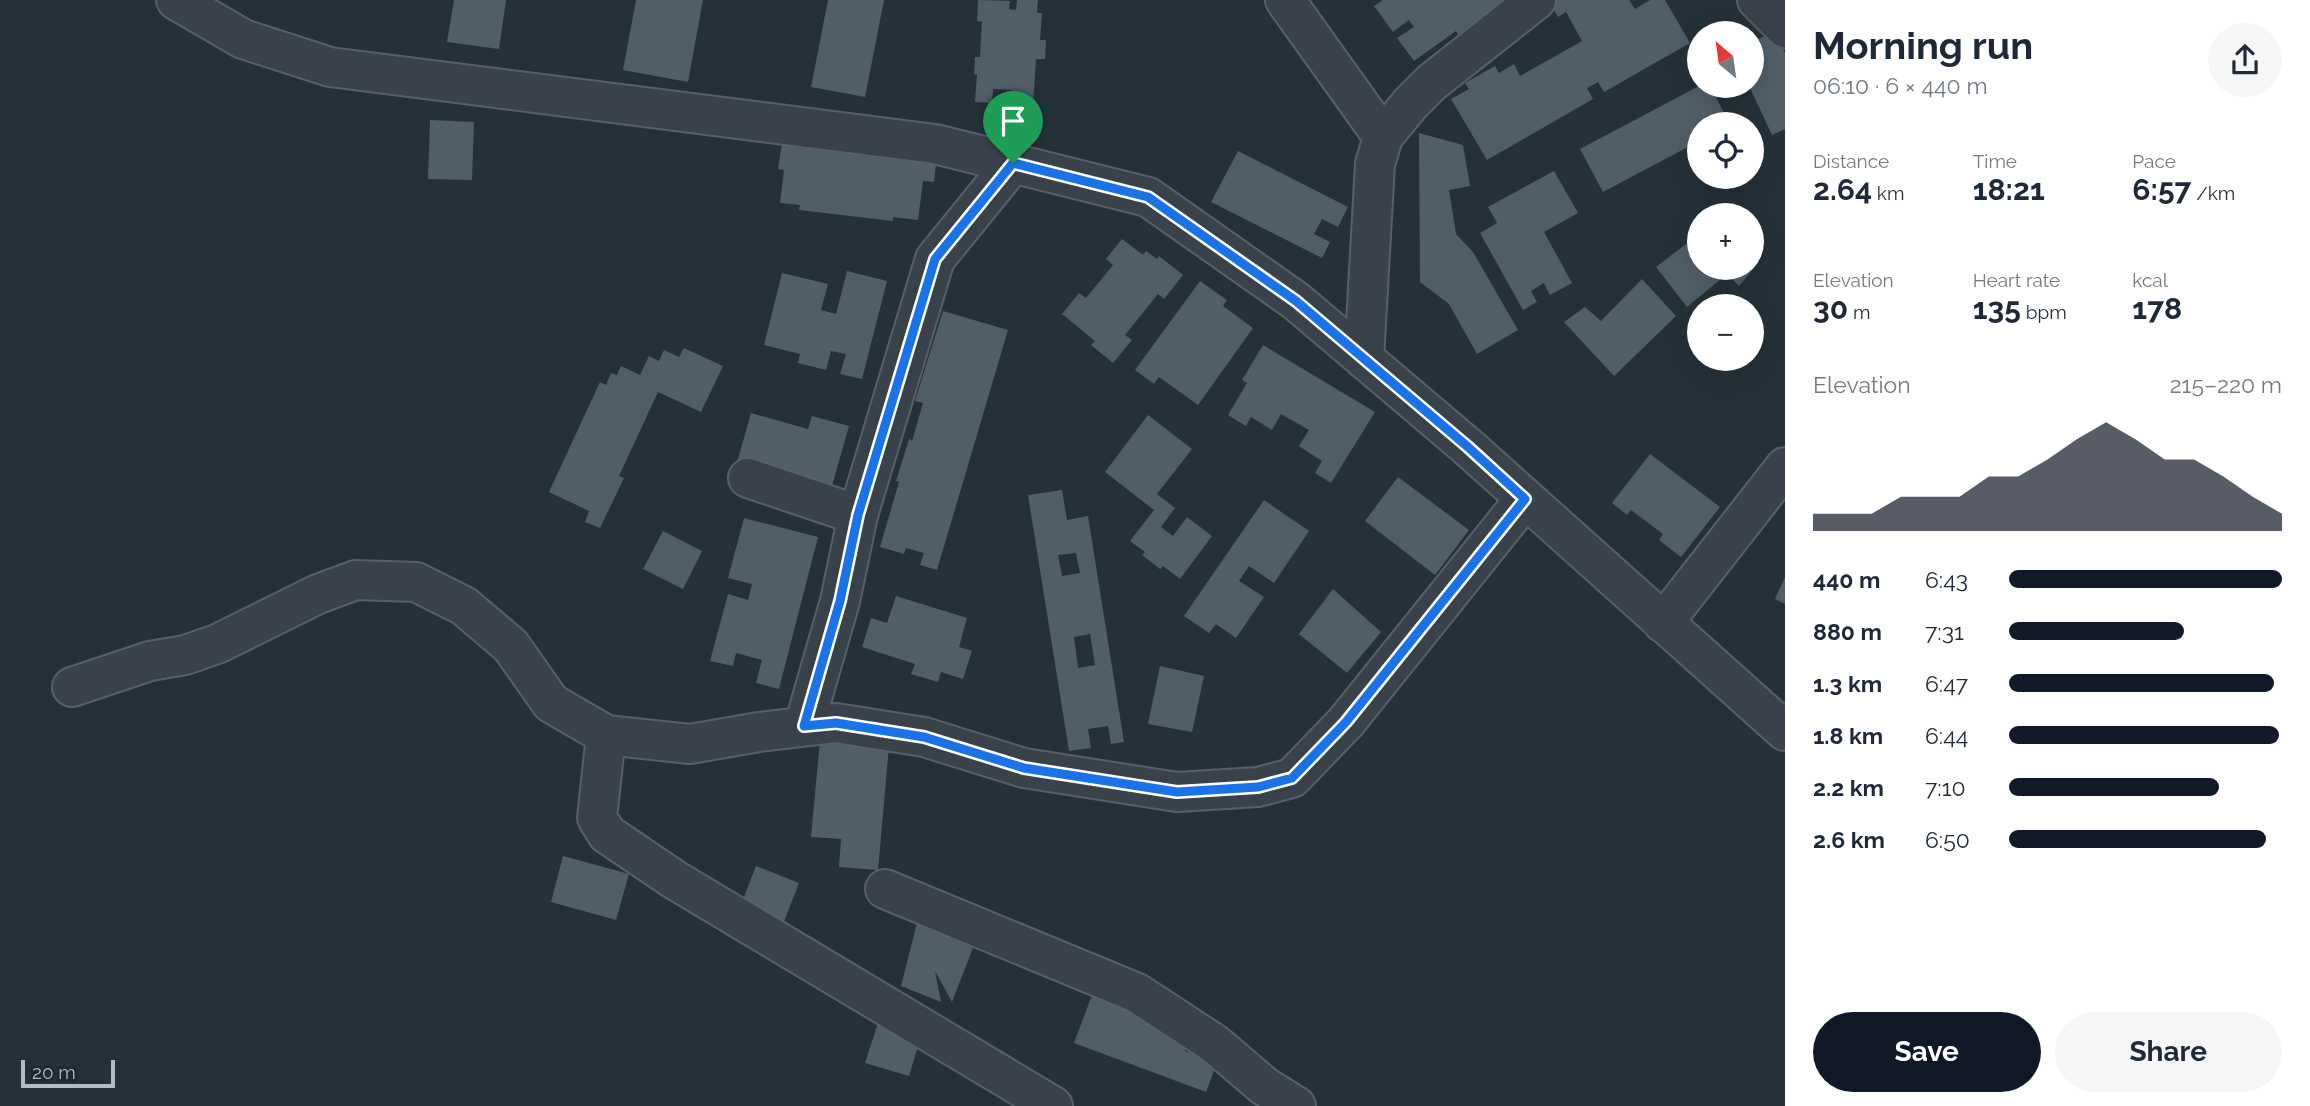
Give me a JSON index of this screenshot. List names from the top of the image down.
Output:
{
  "scale_bar": "20 m",
  "north": "top left",
  "page": {
    "heading": ["Morning run", "06:10 · 6 × 440 m"],
    "map_buttons": ["+", "−"],
    "stats": [
      ["Distance", "2.64 km"],
      ["Time", "18:21"],
      ["Pace", "6:57 /km"],
      ["Elevation", "30 m"],
      ["Heart rate", "135 bpm"],
      ["kcal", "178"]
    ],
    "chart": ["Elevation", "215–220 m"],
    "list": [
      {
        "name": "440 m",
        "note": "6:43"
      },
      {
        "name": "880 m",
        "note": "7:31"
      },
      {
        "name": "1.3 km",
        "note": "6:47"
      },
      {
        "name": "1.8 km",
        "note": "6:44"
      },
      {
        "name": "2.2 km",
        "note": "7:10"
      },
      {
        "name": "2.6 km",
        "note": "6:50"
      }
    ],
    "buttons": ["Save", "Share"],
    "scale": "20 m"
  }
}
